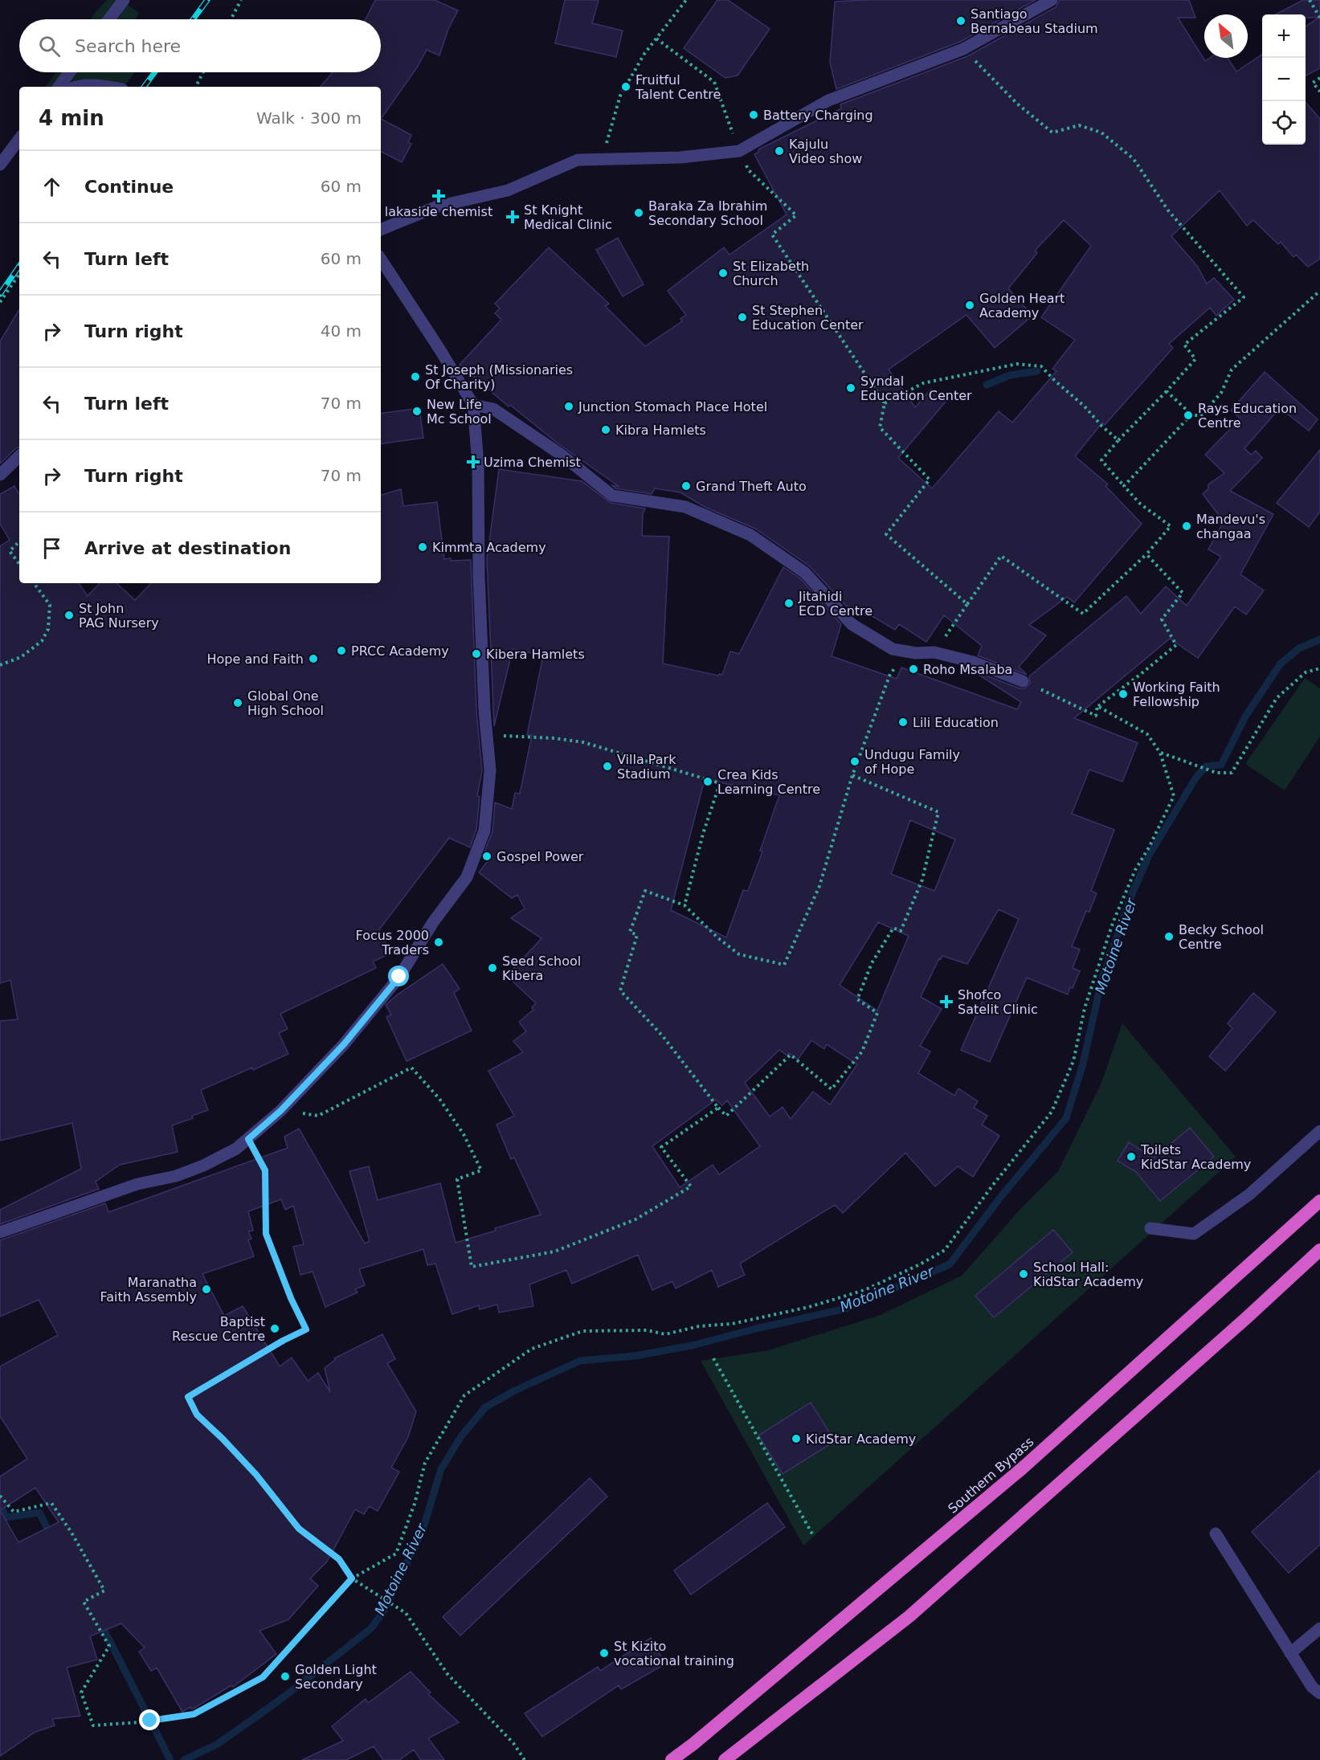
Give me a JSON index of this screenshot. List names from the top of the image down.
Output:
{
  "streets": {
    "highway": ["Southern Bypass"]
  },
  "water": ["Motoine River"],
  "places": {
    "other": [
      "Santiago Bernabeau Stadium",
      "Fruitful Talent Centre",
      "Battery Charging",
      "Kajulu Video show",
      "Baraka Za Ibrahim Secondary School",
      "St Elizabeth Church",
      "Golden Heart Academy",
      "St Stephen Education Center",
      "St Joseph (Missionaries Of Charity)",
      "Syndal Education Center",
      "Junction Stomach Place Hotel",
      "New Life Mc School",
      "Rays Education Centre",
      "Kibra Hamlets",
      "Grand Theft Auto",
      "Mandevu's changaa",
      "Kimmta Academy",
      "Jitahidi ECD Centre",
      "St John PAG Nursery",
      "PRCC Academy",
      "Kibera Hamlets",
      "Hope and Faith",
      "Roho Msalaba",
      "Working Faith Fellowship",
      "Global One High School",
      "Lili Education",
      "Undugu Family of Hope",
      "Villa Park Stadium",
      "Crea Kids Learning Centre",
      "Gospel Power",
      "Becky School Centre",
      "Focus 2000 Traders",
      "Seed School Kibera",
      "Toilets KidStar Academy",
      "School Hall: KidStar Academy",
      "Maranatha Faith Assembly",
      "Baptist Rescue Centre",
      "KidStar Academy",
      "St Kizito vocational training",
      "Golden Light Secondary"
    ],
    "health": [
      "lakaside chemist",
      "St Knight Medical Clinic",
      "Uzima Chemist",
      "Shofco Satelit Clinic"
    ]
  },
  "north": "top left",
  "page": {
    "map_buttons": ["+", "−"],
    "search": "Search here",
    "heading": ["4 min", "Walk · 300 m"],
    "list": [
      ["Continue", "60 m"],
      ["Turn left", "60 m"],
      ["Turn right", "40 m"],
      ["Turn left", "70 m"],
      ["Turn right", "70 m"],
      "Arrive at destination"
    ]
  }
}
